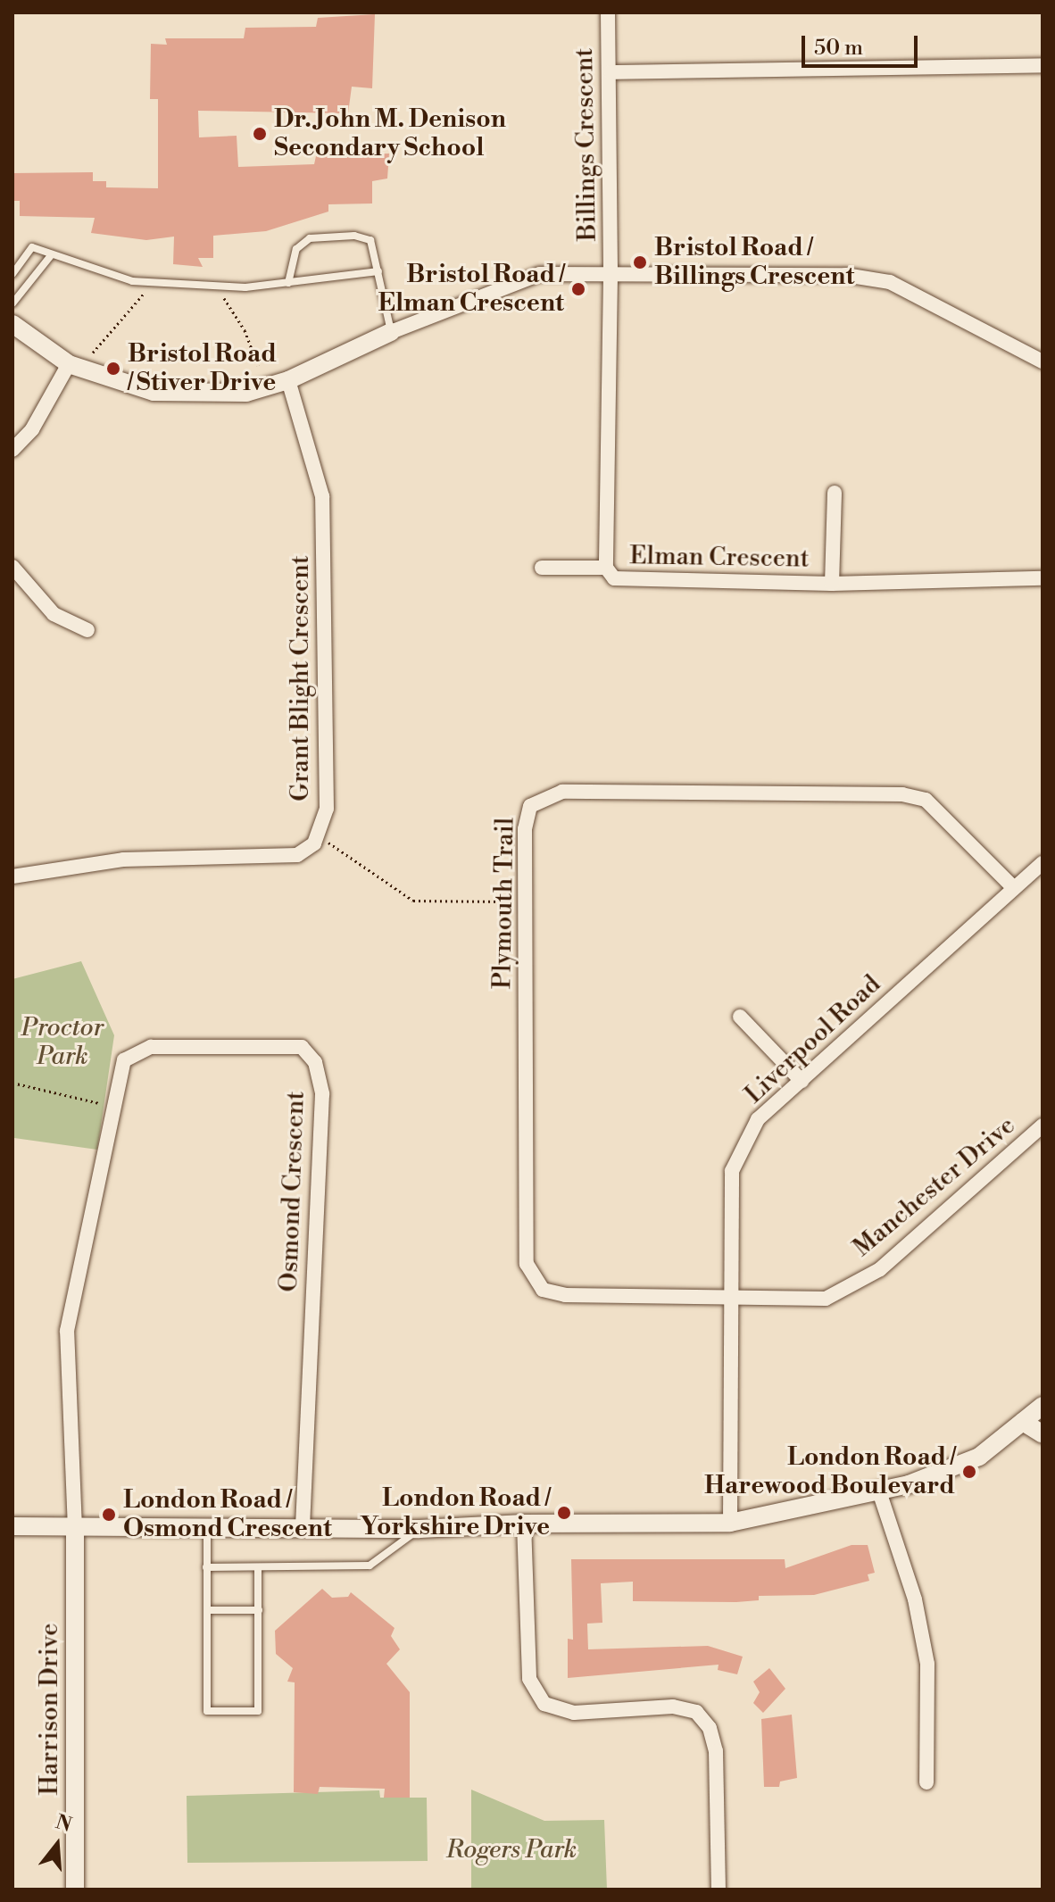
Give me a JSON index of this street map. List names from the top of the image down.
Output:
{
  "streets": {
    "street": [
      "Billings Crescent",
      "Elman Crescent",
      "Grant Blight Crescent",
      "Plymouth Trail",
      "Liverpool Road",
      "Manchester Drive",
      "Osmond Crescent",
      "Harrison Drive"
    ]
  },
  "crossings": [
    ["Billings Crescent", "Elman Crescent"],
    ["Plymouth Trail", "Liverpool Road"],
    ["Plymouth Trail", "Manchester Drive"],
    ["Liverpool Road", "Manchester Drive"],
    ["Osmond Crescent", "Harrison Drive"]
  ],
  "parks": ["Proctor Park", "Rogers Park"],
  "places": [
    "Dr. John M. Denison Secondary School",
    "Bristol Road / Billings Crescent",
    "Bristol Road / Elman Crescent",
    "Bristol Road / Stiver Drive",
    "London Road / Harewood Boulevard",
    "London Road / Yorkshire Drive",
    "London Road / Osmond Crescent"
  ],
  "scale_bar": "50 m",
  "north": "top"
}
